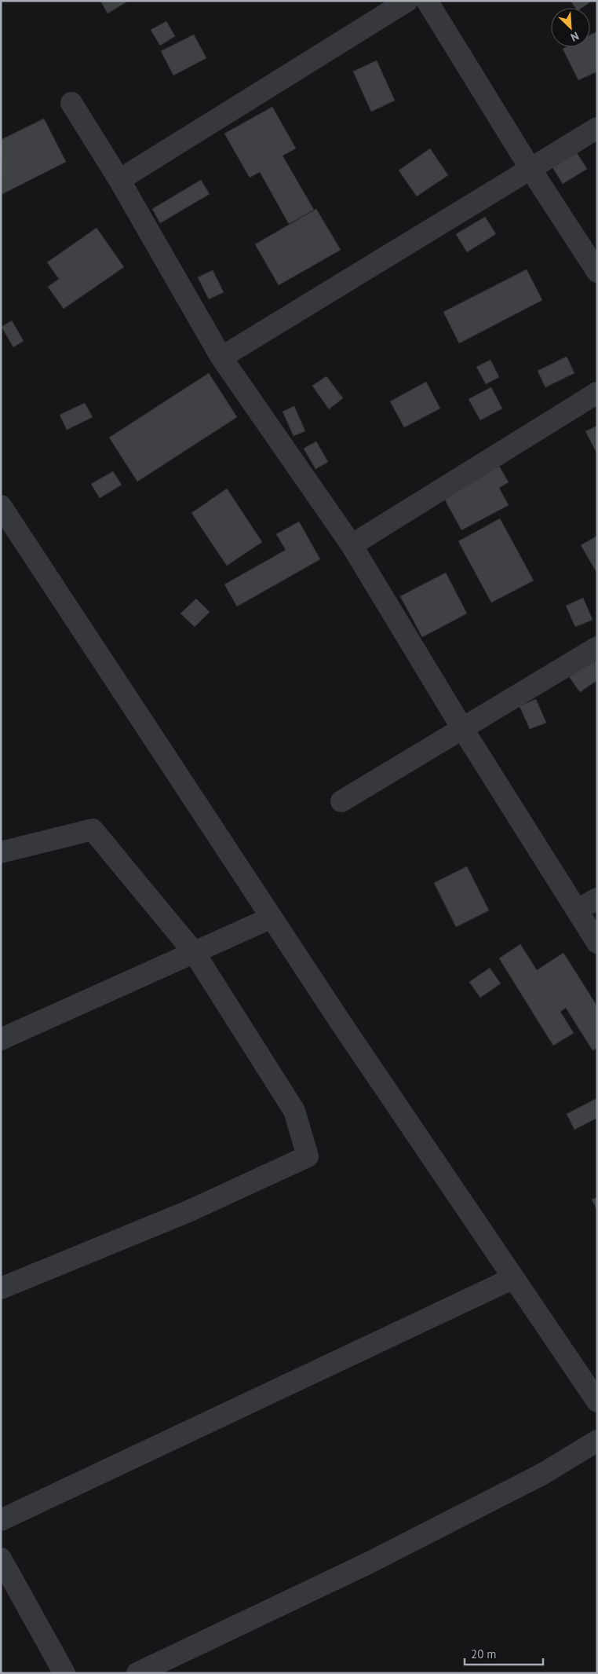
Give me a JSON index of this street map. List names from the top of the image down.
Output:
{
  "scale_bar": "20 m",
  "north": "bottom right"
}
